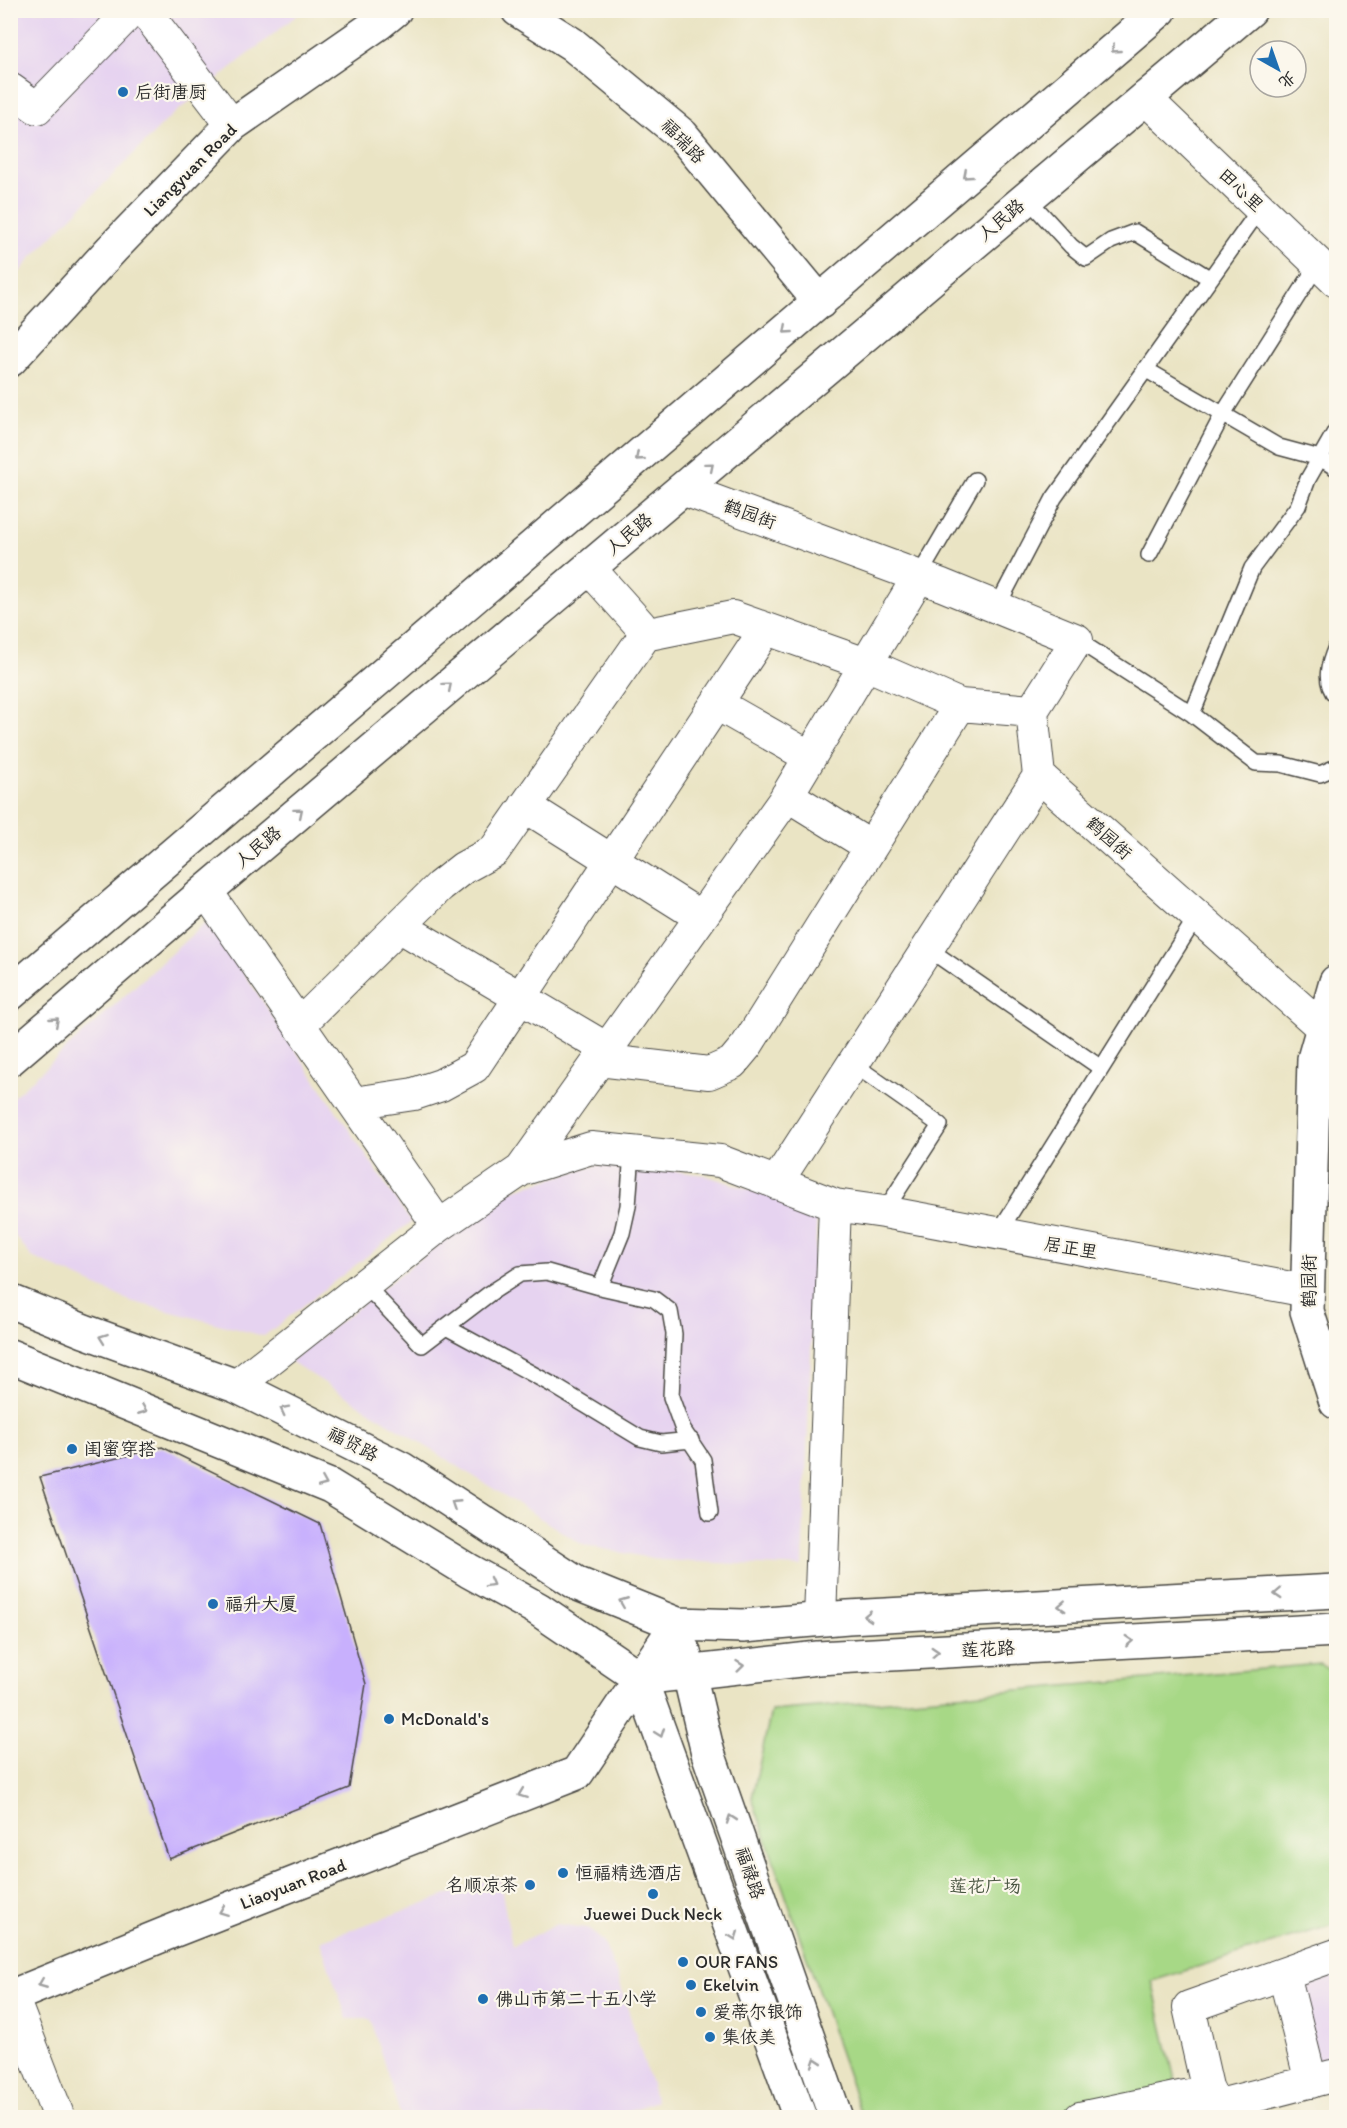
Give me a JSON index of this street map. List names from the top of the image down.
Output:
{
  "streets": {
    "main road": [
      "福瑞路",
      "Liangyuan Road",
      "人民路",
      "鹤园街",
      "福贤路",
      "莲花路",
      "福禄路",
      "Liaoyuan Road"
    ],
    "street": ["田心里", "居正里"]
  },
  "crossings": [
    ["田心里", "人民路"],
    ["人民路", "鹤园街"],
    ["鹤园街", "居正里"],
    ["福贤路", "福禄路"],
    ["莲花路", "福禄路"],
    ["莲花路", "Liaoyuan Road"],
    ["福禄路", "Liaoyuan Road"]
  ],
  "one_way": ["Liaoyuan Road"],
  "parks": ["莲花广场"],
  "places": [
    "后街唐厨",
    "闺蜜穿搭",
    "福升大厦",
    "McDonald's",
    "恒福精选酒店",
    "名顺凉茶",
    "Juewei Duck Neck",
    "OUR FANS",
    "Ekelvin",
    "佛山市第二十五小学",
    "爱蒂尔银饰",
    "集依美"
  ],
  "north": "bottom right"
}
